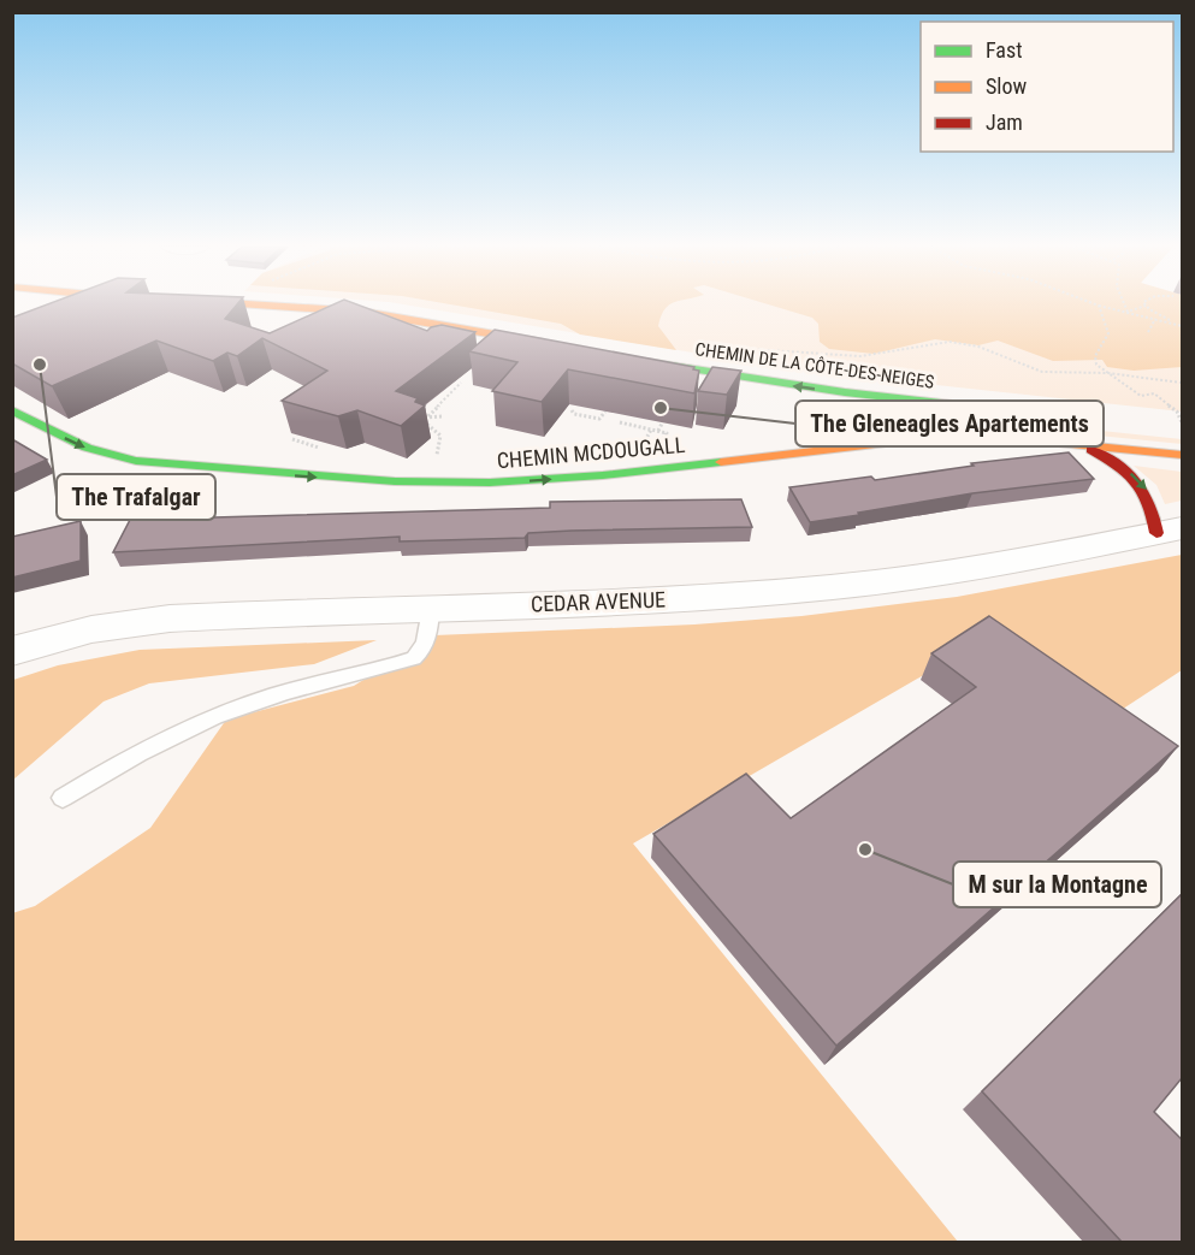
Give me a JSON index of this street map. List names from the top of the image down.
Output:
{
  "streets": {
    "main road": ["CHEMIN DE LA CÔTE-DES-NEIGES", "CHEMIN MCDOUGALL"],
    "street": ["CEDAR AVENUE"]
  },
  "one_way": ["CHEMIN DE LA CÔTE-DES-NEIGES", "CHEMIN MCDOUGALL"],
  "places": ["The Trafalgar", "The Gleneagles Apartements", "M sur la Montagne"],
  "legend": ["Fast", "Slow", "Jam"]
}
